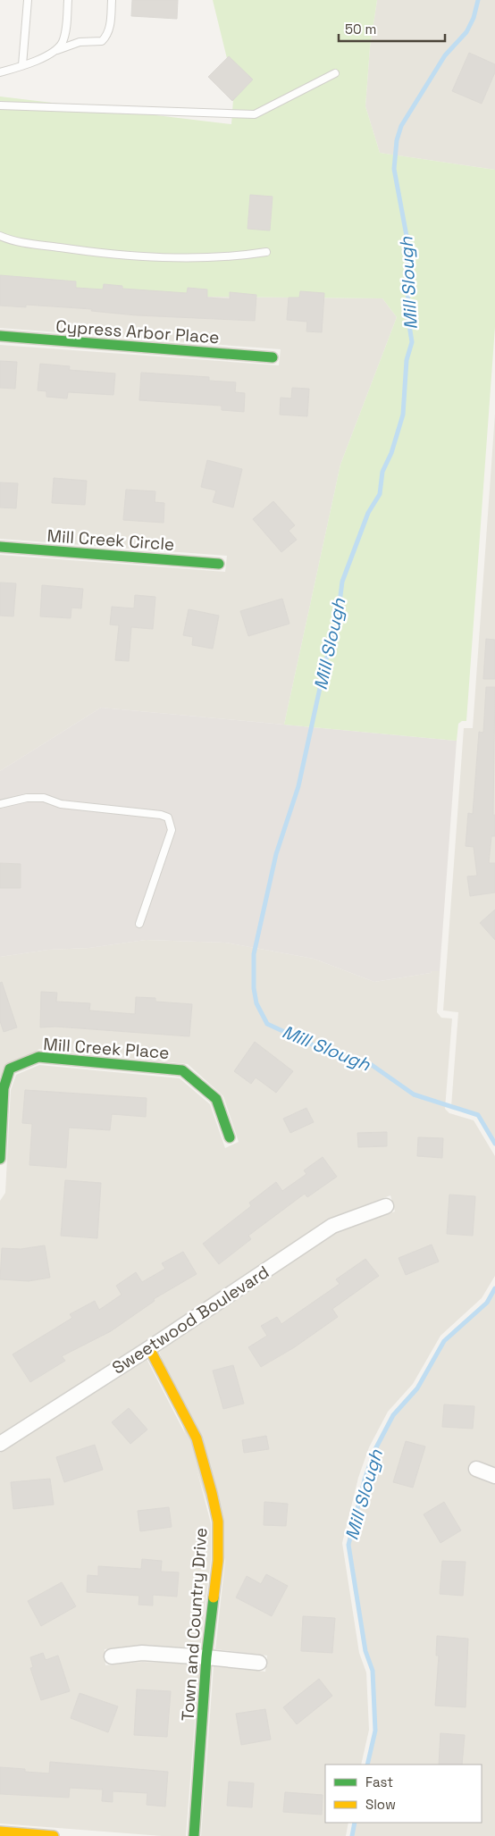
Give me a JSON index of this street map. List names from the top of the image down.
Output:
{
  "streets": {
    "street": [
      "Cypress Arbor Place",
      "Mill Creek Circle",
      "Mill Creek Place",
      "Sweetwood Boulevard",
      "Town and Country Drive"
    ]
  },
  "crossings": [
    ["Sweetwood Boulevard", "Town and Country Drive"]
  ],
  "water": ["Mill Slough"],
  "legend": ["Fast", "Slow"],
  "scale_bar": "50 m"
}
